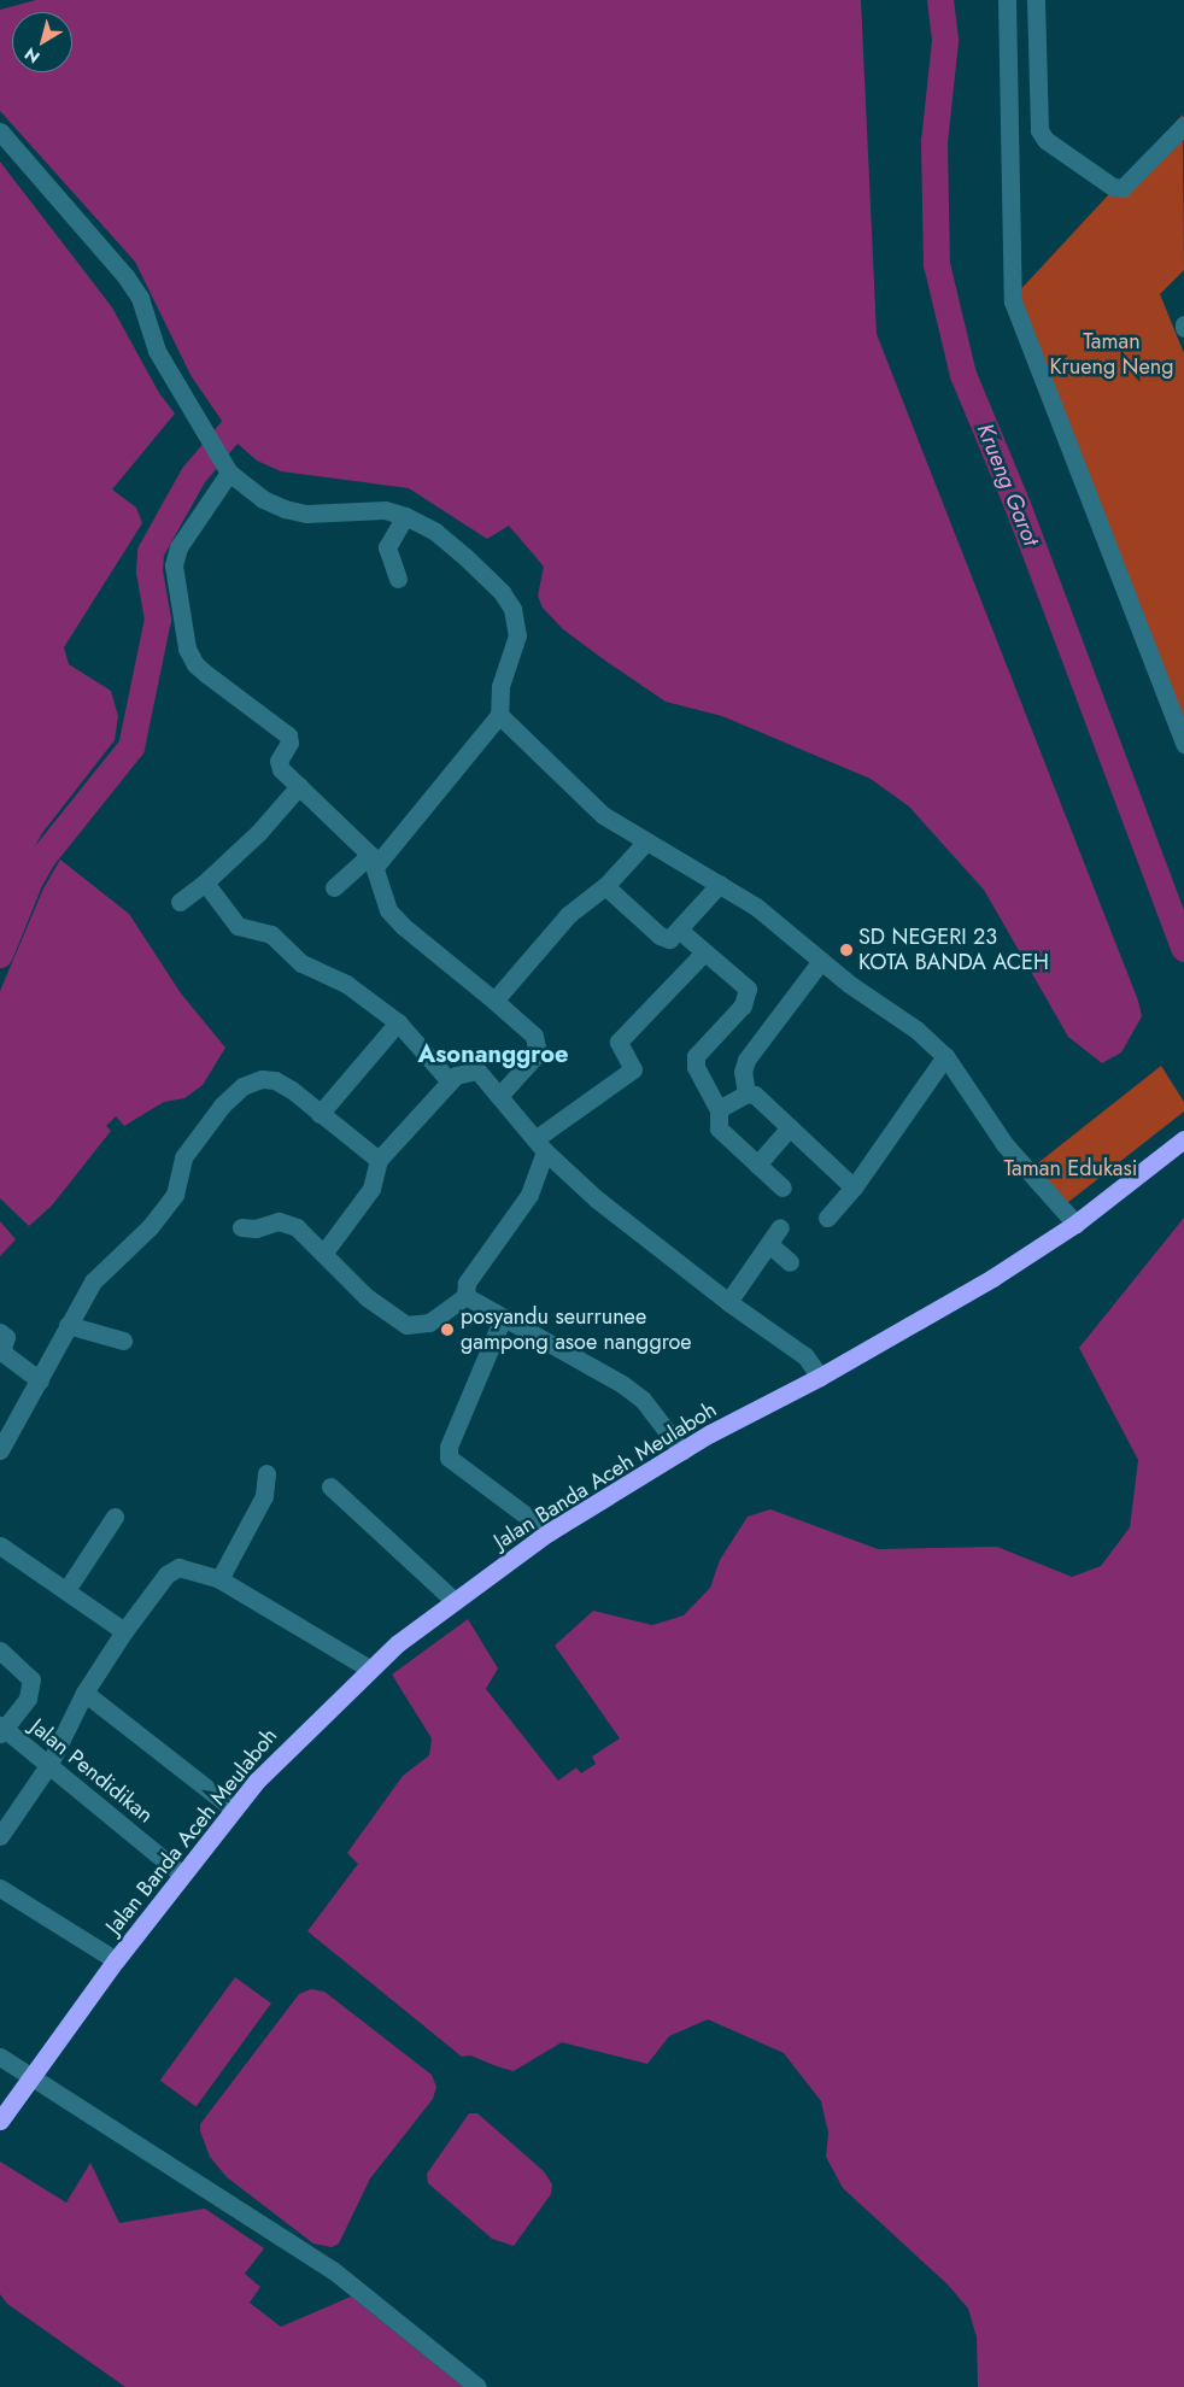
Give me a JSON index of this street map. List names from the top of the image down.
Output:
{
  "streets": {
    "highway": ["Jalan Banda Aceh Meulaboh"],
    "street": ["Jalan Pendidikan"]
  },
  "crossings": [
    ["Jalan Banda Aceh Meulaboh", "Jalan Pendidikan"]
  ],
  "districts": ["Asonanggroe"],
  "water": ["Krueng Garot"],
  "parks": ["Taman Krueng Neng", "Taman Edukasi"],
  "places": ["SD NEGERI 23 KOTA BANDA ACEH", "posyandu seurrunee gampong asoe nanggroe"],
  "north": "bottom left"
}
